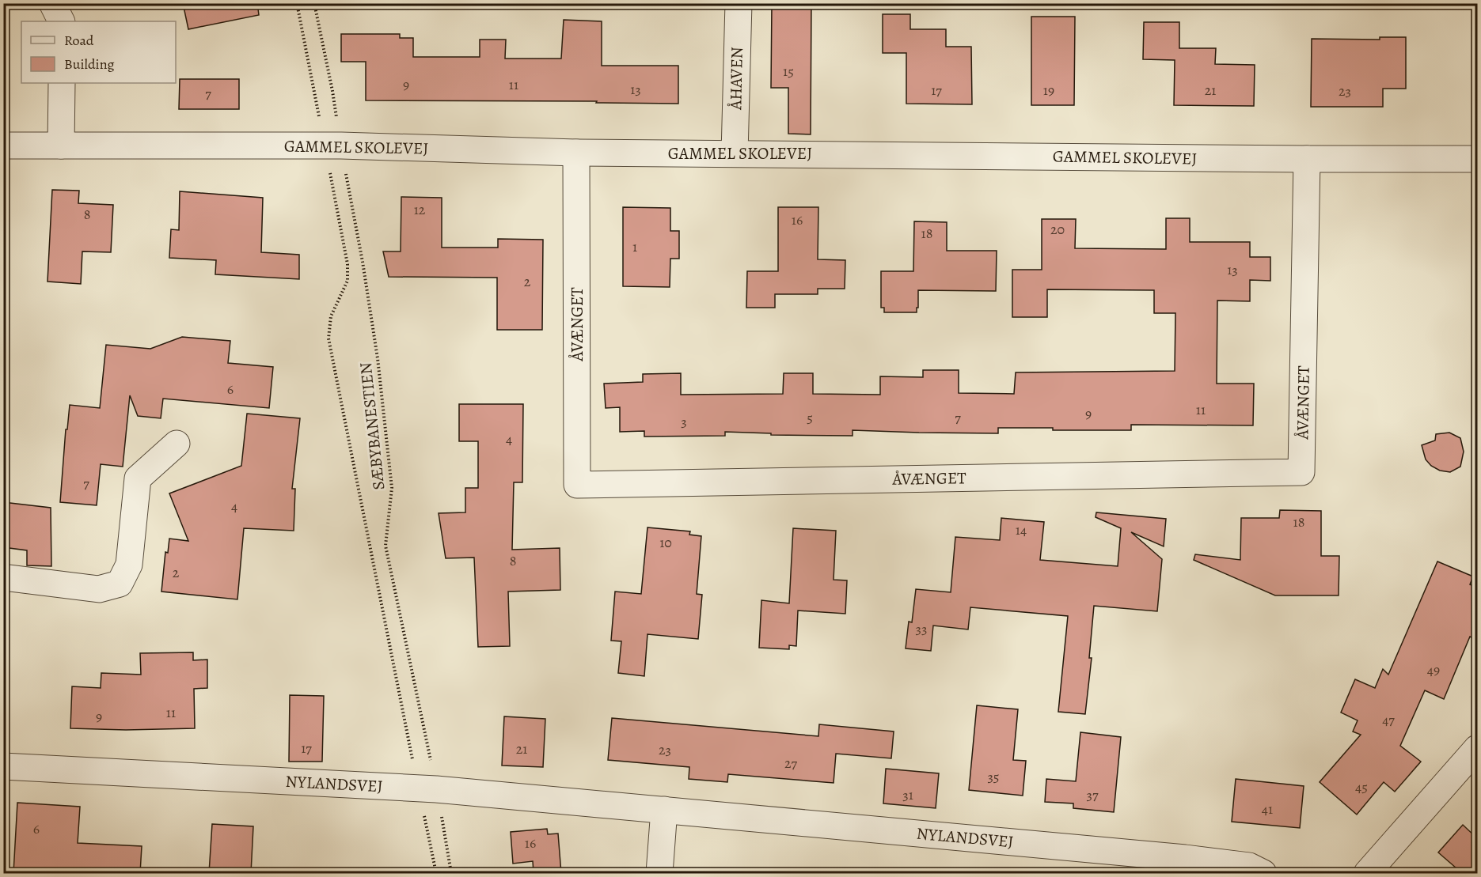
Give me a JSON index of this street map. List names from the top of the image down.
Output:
{
  "streets": {
    "street": [
      "ÅHAVEN",
      "GAMMEL SKOLEVEJ",
      "ÅVÆNGET",
      "NYLANDSVEJ"
    ],
    "path": ["SÆBYBANESTIEN"]
  },
  "crossings": [
    ["ÅHAVEN", "GAMMEL SKOLEVEJ"],
    ["GAMMEL SKOLEVEJ", "ÅVÆNGET"],
    ["GAMMEL SKOLEVEJ", "SÆBYBANESTIEN"],
    ["SÆBYBANESTIEN", "NYLANDSVEJ"]
  ],
  "house_numbers": [
    "15",
    "9",
    "11",
    "13",
    "17",
    "19",
    "21",
    "23",
    "7",
    "12",
    "8",
    "16",
    "20",
    "18",
    "1",
    "13",
    "2",
    "6",
    "11",
    "9",
    "5",
    "7",
    "3",
    "4",
    "7",
    "4",
    "18",
    "14",
    "10",
    "8",
    "2",
    "33",
    "49",
    "11",
    "9",
    "47",
    "17",
    "21",
    "23",
    "27",
    "35",
    "45",
    "31",
    "37",
    "41",
    "6",
    "16"
  ],
  "legend": ["Road", "Building"]
}
